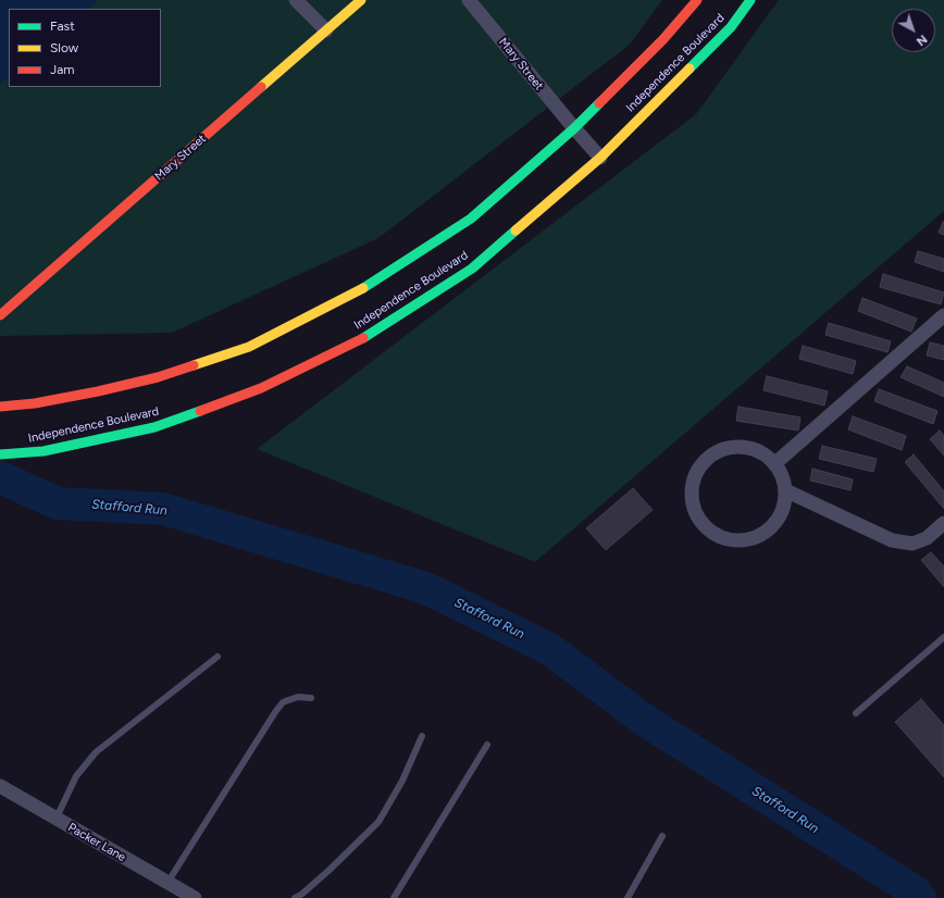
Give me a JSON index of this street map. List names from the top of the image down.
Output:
{
  "streets": {
    "main road": ["Independence Boulevard", "Mary Street"],
    "street": ["Packer Lane"]
  },
  "crossings": [
    ["Independence Boulevard", "Mary Street"]
  ],
  "water": ["Stafford Run"],
  "legend": ["Fast", "Slow", "Jam"],
  "north": "bottom right"
}
